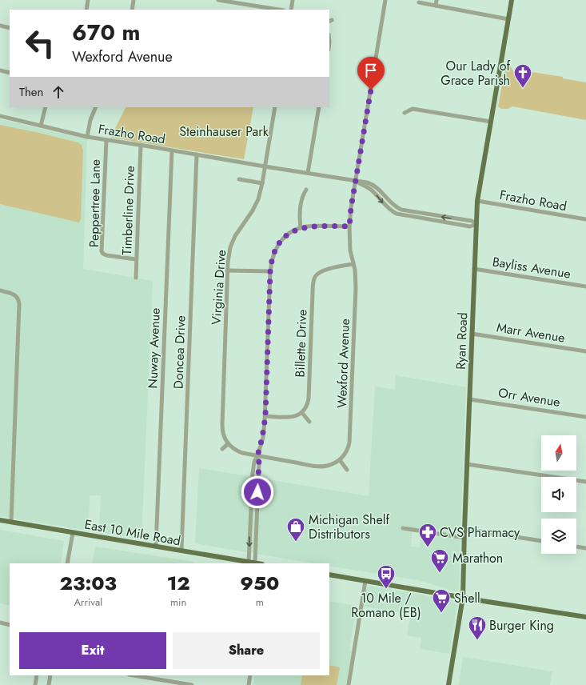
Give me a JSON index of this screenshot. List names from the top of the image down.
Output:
{
  "streets": {
    "main road": ["Ryan Road", "East 10 Mile Road"],
    "street": [
      "Frazho Road",
      "Peppertree Lane",
      "Timberline Drive",
      "Bayliss Avenue",
      "Virginia Drive",
      "Marr Avenue",
      "Billette Drive",
      "Nuway Avenue",
      "Doncea Drive",
      "Wexford Avenue",
      "Orr Avenue"
    ]
  },
  "crossings": [
    ["Frazho Road", "Peppertree Lane"],
    ["Frazho Road", "Timberline Drive"],
    ["Frazho Road", "Virginia Drive"],
    ["Frazho Road", "Ryan Road"],
    ["Frazho Road", "Nuway Avenue"],
    ["Frazho Road", "Doncea Drive"],
    ["Frazho Road", "Wexford Avenue"],
    ["Peppertree Lane", "Timberline Drive"],
    ["Bayliss Avenue", "Ryan Road"],
    ["Marr Avenue", "Ryan Road"],
    ["Ryan Road", "Orr Avenue"],
    ["Billette Drive", "Wexford Avenue"],
    ["Nuway Avenue", "East 10 Mile Road"],
    ["Doncea Drive", "East 10 Mile Road"]
  ],
  "parks": ["Steinhauser Park"],
  "places": {
    "church": ["Our Lady of Grace Parish"],
    "shop": ["Michigan Shelf Distributors"],
    "pharmacy": ["CVS Pharmacy"],
    "supermarket": ["Marathon", "Shell"],
    "bus stop": ["10 Mile / Romano (EB)"],
    "restaurant": ["Burger King"]
  },
  "north": "top",
  "page": {
    "turn": ["670 m", "Wexford Avenue"],
    "then": "Then",
    "eta": [
      "23:03",
      "Arrival",
      "12",
      "min",
      "950",
      "m"
    ],
    "buttons": ["Exit", "Share"]
  }
}
